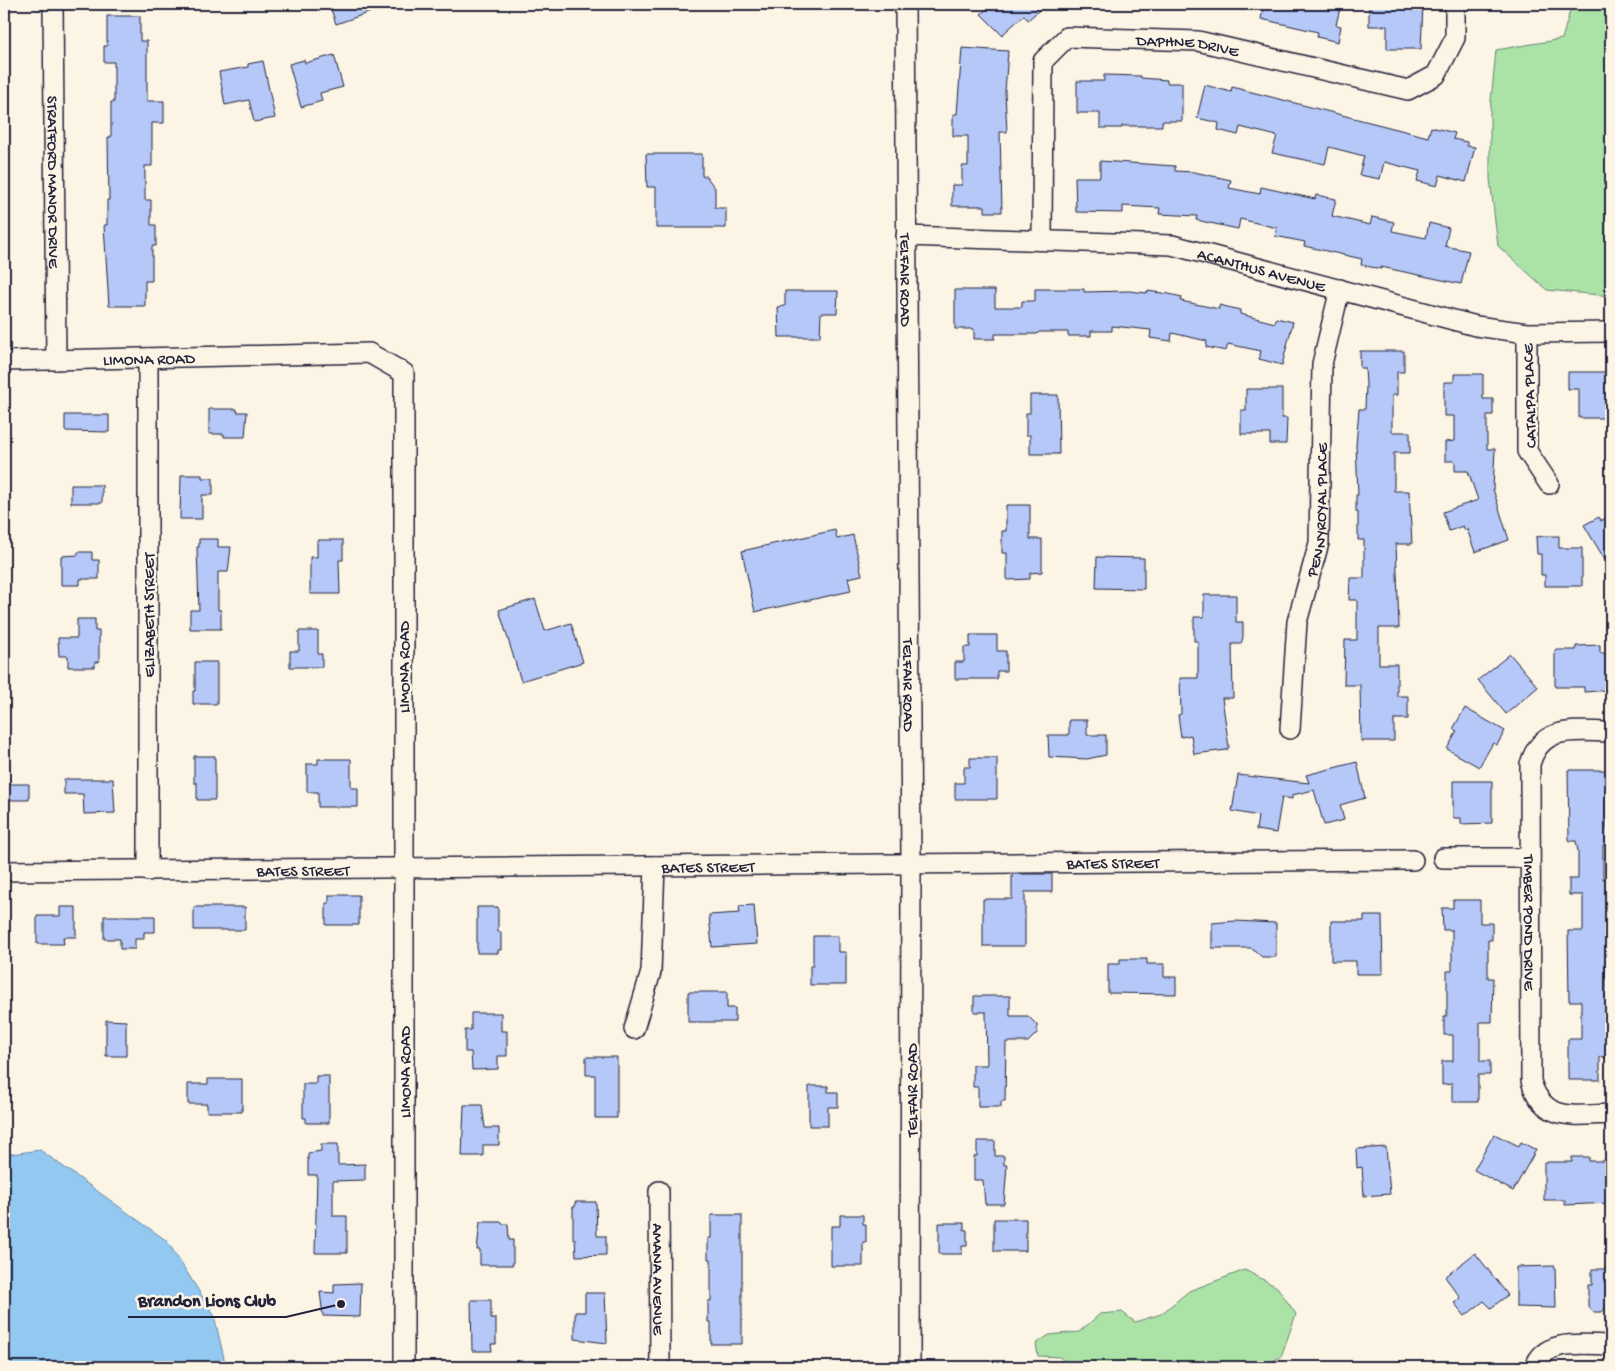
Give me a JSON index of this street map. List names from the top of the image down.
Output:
{
  "streets": {
    "street": [
      "DAPHNE DRIVE",
      "STRATFORD MANOR DRIVE",
      "ACANTHUS AVENUE",
      "TELFAIR ROAD",
      "LIMONA ROAD",
      "CATALPA PLACE",
      "PENNYROYAL PLACE",
      "ELIZABETH STREET",
      "BATES STREET",
      "TIMBER POND DRIVE",
      "AMANA AVENUE"
    ]
  },
  "crossings": [
    ["DAPHNE DRIVE", "ACANTHUS AVENUE"],
    ["STRATFORD MANOR DRIVE", "LIMONA ROAD"],
    ["ACANTHUS AVENUE", "TELFAIR ROAD"],
    ["ACANTHUS AVENUE", "CATALPA PLACE"],
    ["ACANTHUS AVENUE", "PENNYROYAL PLACE"],
    ["TELFAIR ROAD", "BATES STREET"],
    ["LIMONA ROAD", "ELIZABETH STREET"],
    ["LIMONA ROAD", "BATES STREET"],
    ["ELIZABETH STREET", "BATES STREET"]
  ],
  "places": ["Brandon Lions Club"]
}
